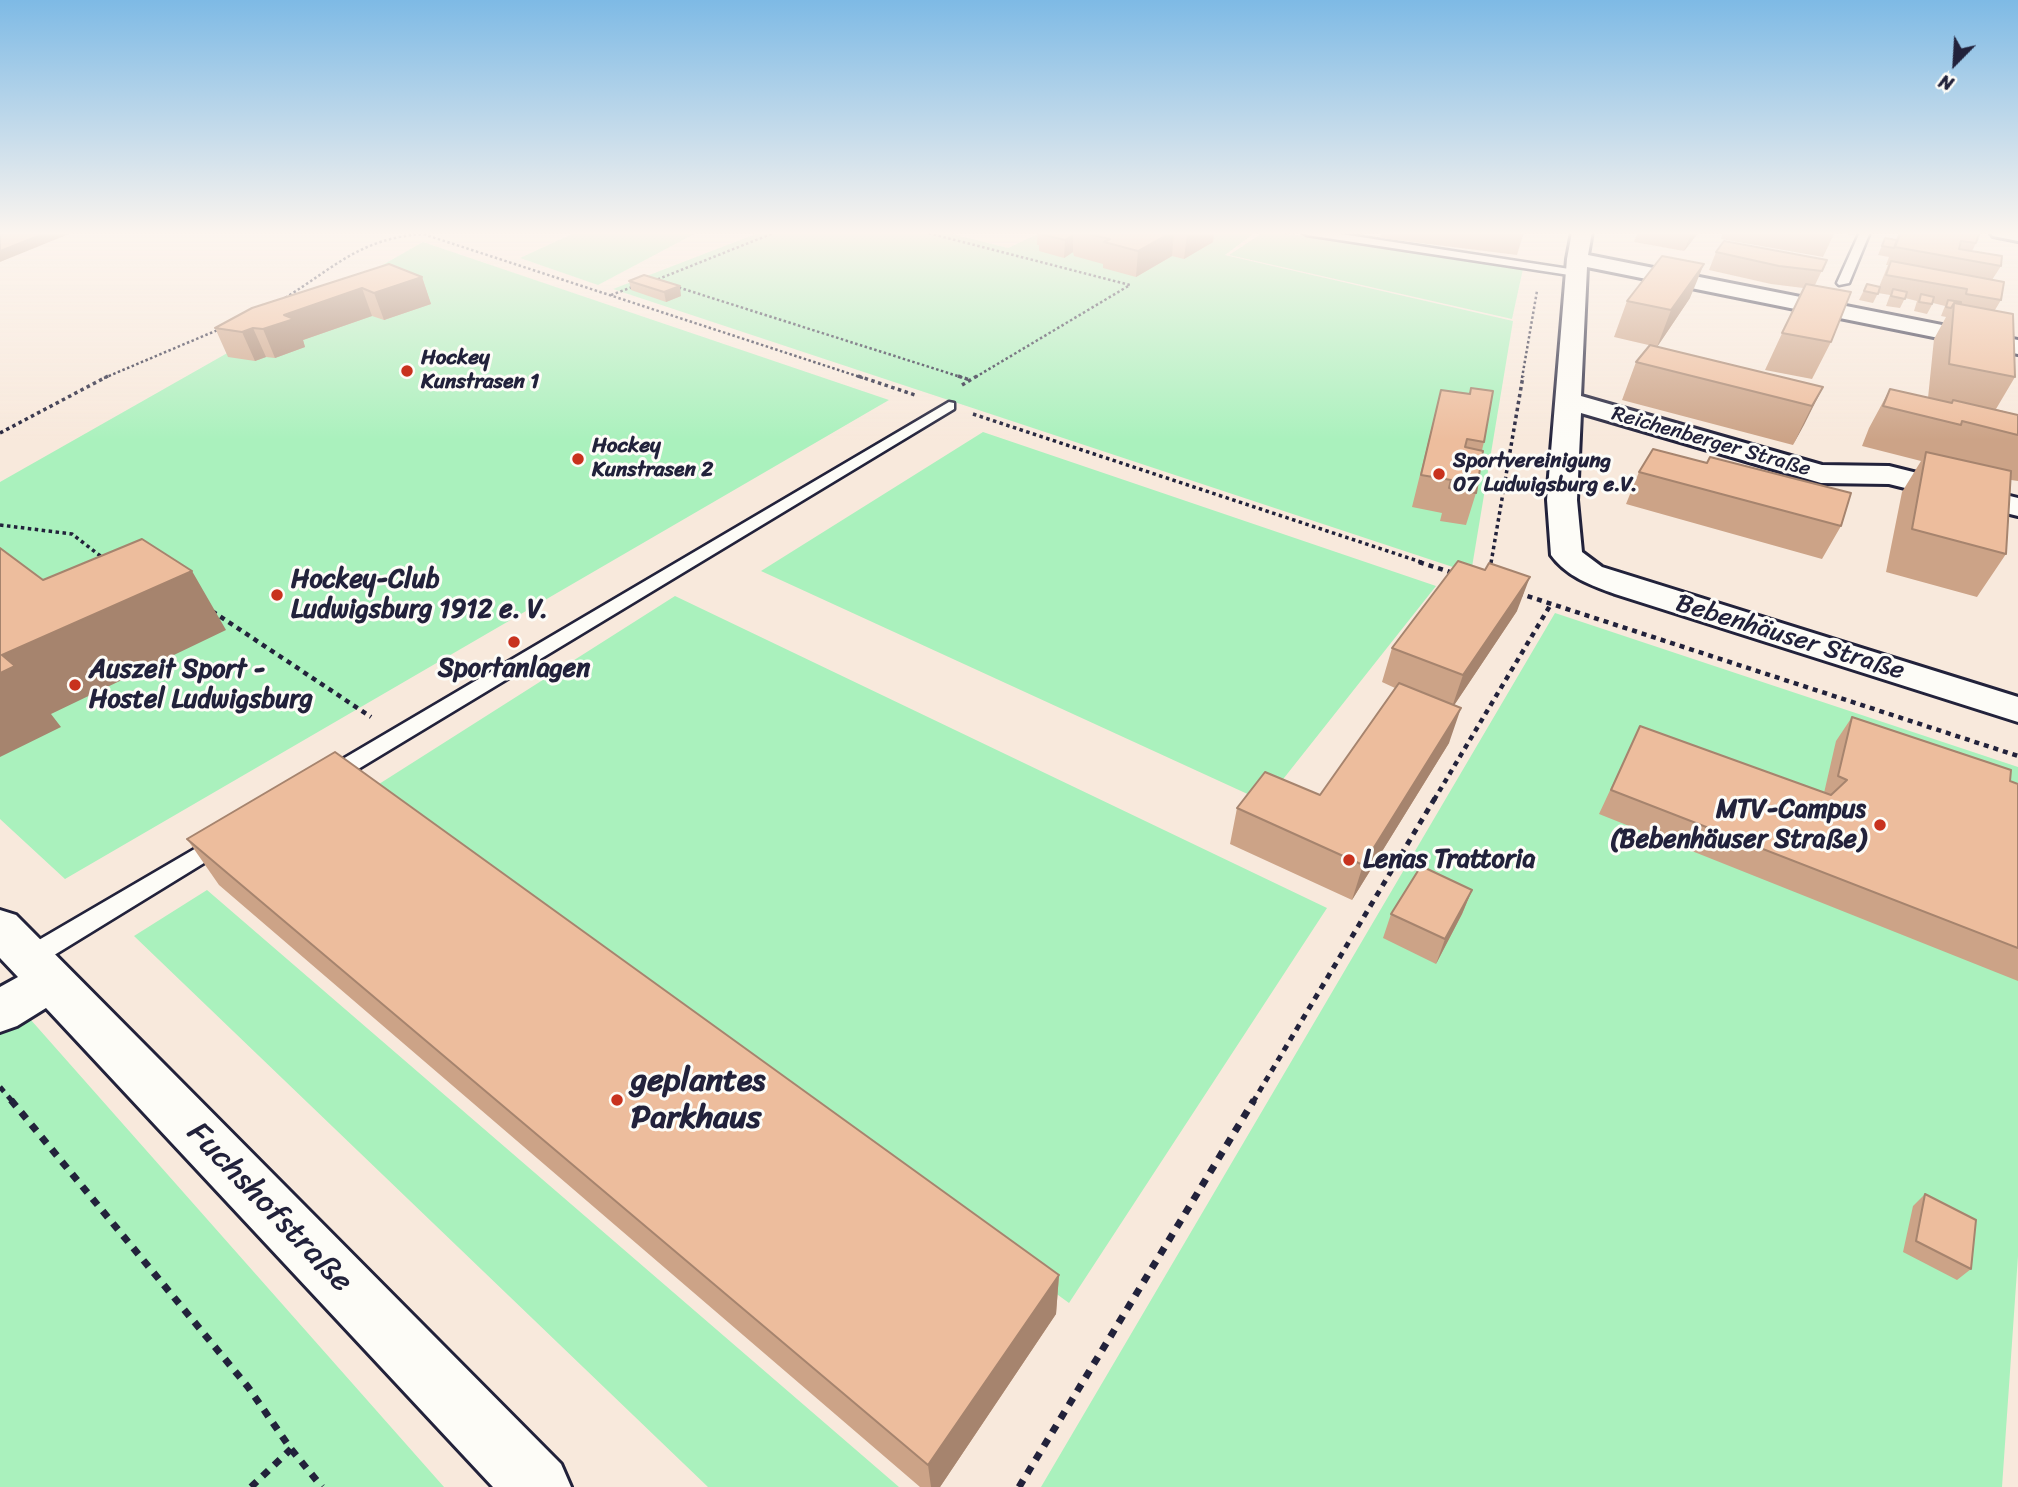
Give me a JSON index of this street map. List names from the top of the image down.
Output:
{
  "streets": {
    "street": ["Reichenberger Straße", "Bebenhäuser Straße", "Fuchshofstraße"]
  },
  "crossings": [
    ["Reichenberger Straße", "Bebenhäuser Straße"]
  ],
  "places": [
    "Hockey Kunstrasen 1",
    "Hockey Kunstrasen 2",
    "Sportvereinigung 07 Ludwigsburg e.V.",
    "Hockey-Club Ludwigsburg 1912 e. V.",
    "Sportanlagen",
    "Auszeit Sport - Hostel Ludwigsburg",
    "MTV-Campus (Bebenhäuser Straße)",
    "Lenas Trattoria",
    "geplantes Parkhaus"
  ],
  "north": "bottom left"
}
